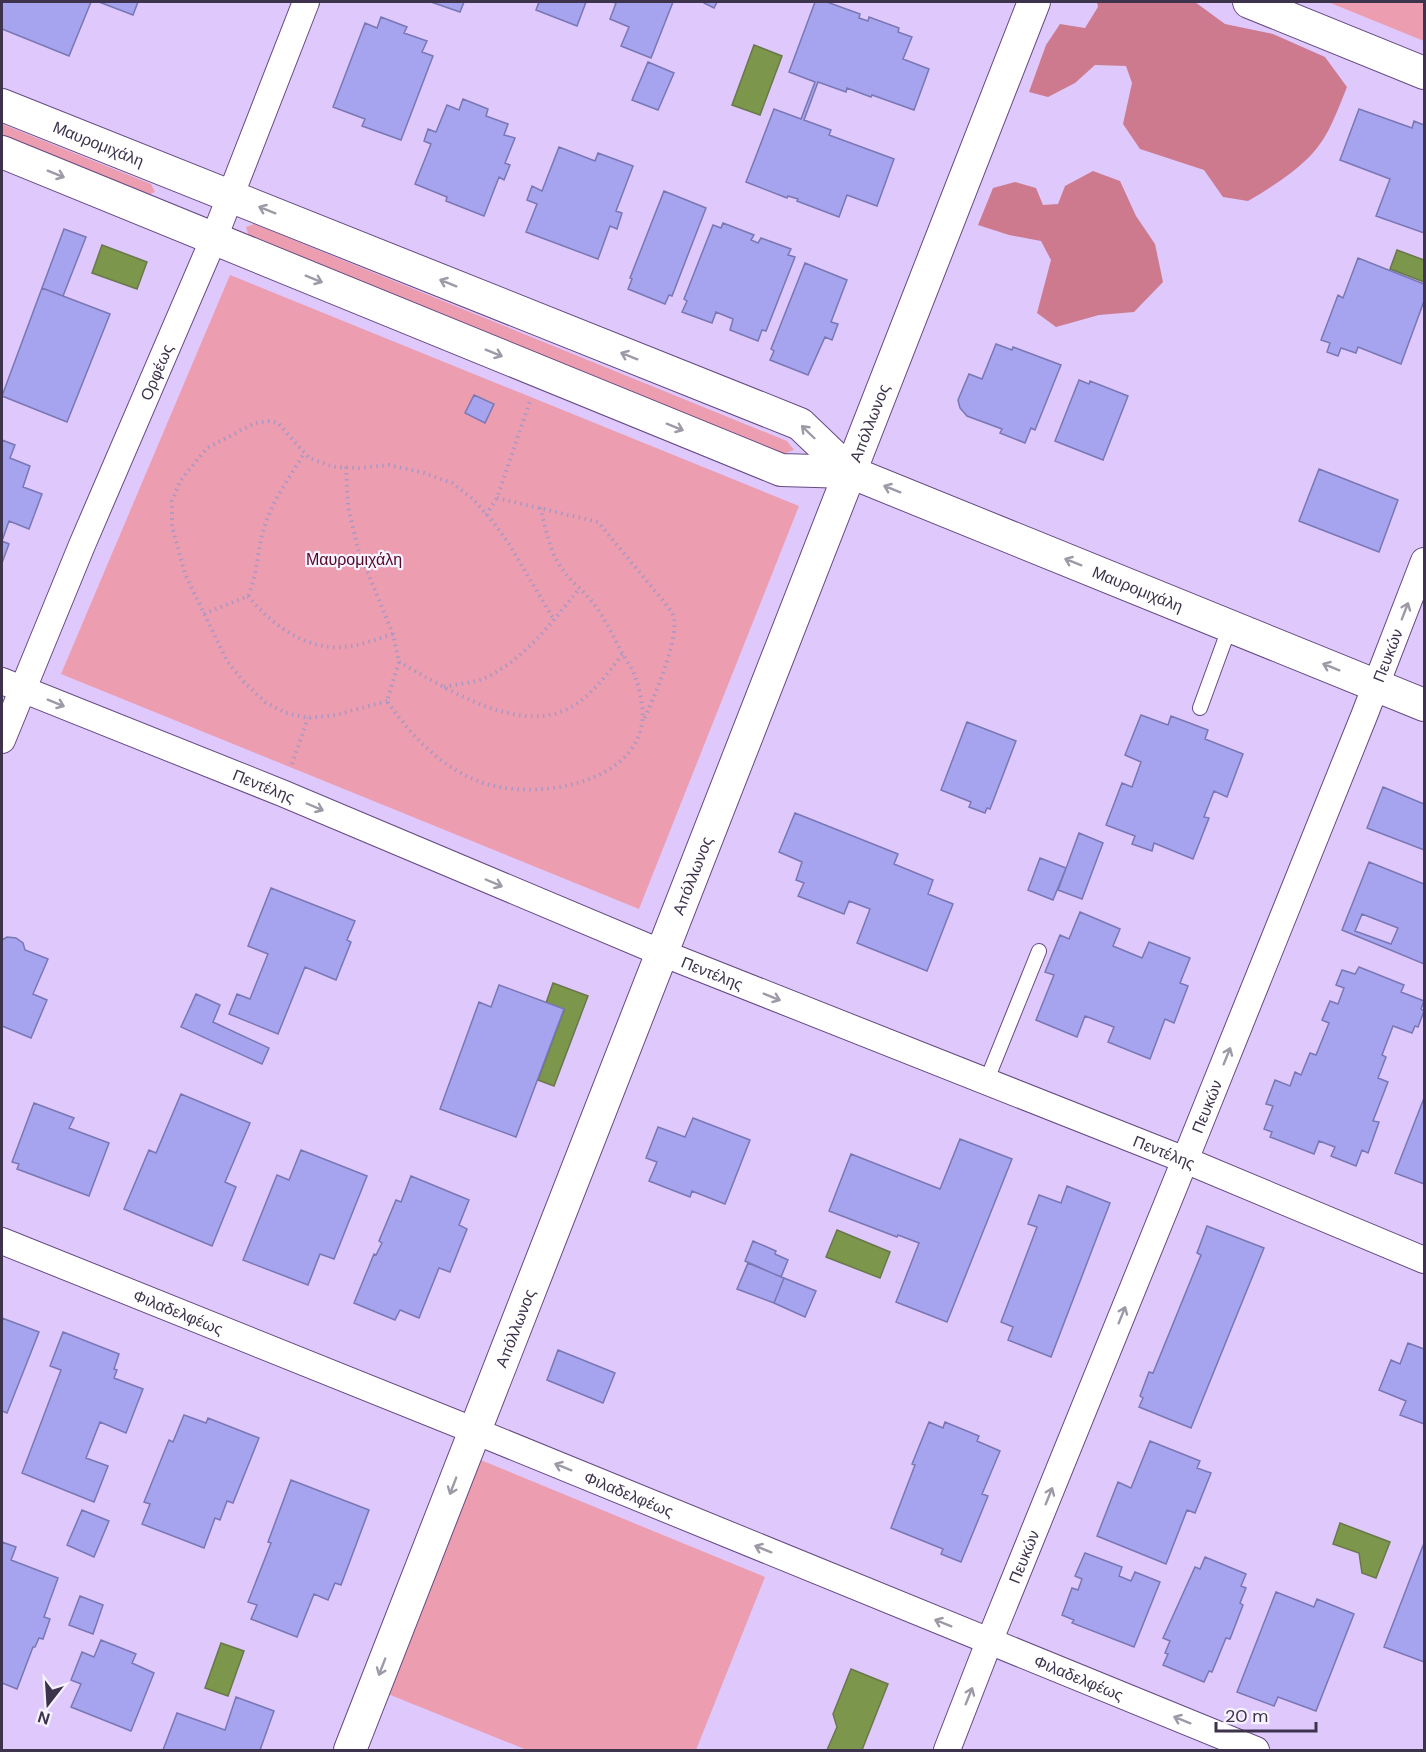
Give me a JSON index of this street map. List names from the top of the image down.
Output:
{
  "streets": {
    "street": [
      "Μαυρομιχάλη",
      "Ορφέως",
      "Απόλλωνος",
      "Πευκών",
      "Πεντέλης",
      "Φιλαδελφέως"
    ]
  },
  "crossings": [
    ["Μαυρομιχάλη", "Ορφέως"],
    ["Μαυρομιχάλη", "Απόλλωνος"],
    ["Μαυρομιχάλη", "Πευκών"],
    ["Ορφέως", "Πεντέλης"],
    ["Απόλλωνος", "Πεντέλης"],
    ["Απόλλωνος", "Φιλαδελφέως"],
    ["Πευκών", "Πεντέλης"],
    ["Πευκών", "Φιλαδελφέως"]
  ],
  "one_way": ["Πευκών", "Πεντέλης", "Φιλαδελφέως"],
  "parks": ["Μαυρομιχάλη"],
  "scale_bar": "20 m",
  "north": "bottom"
}
